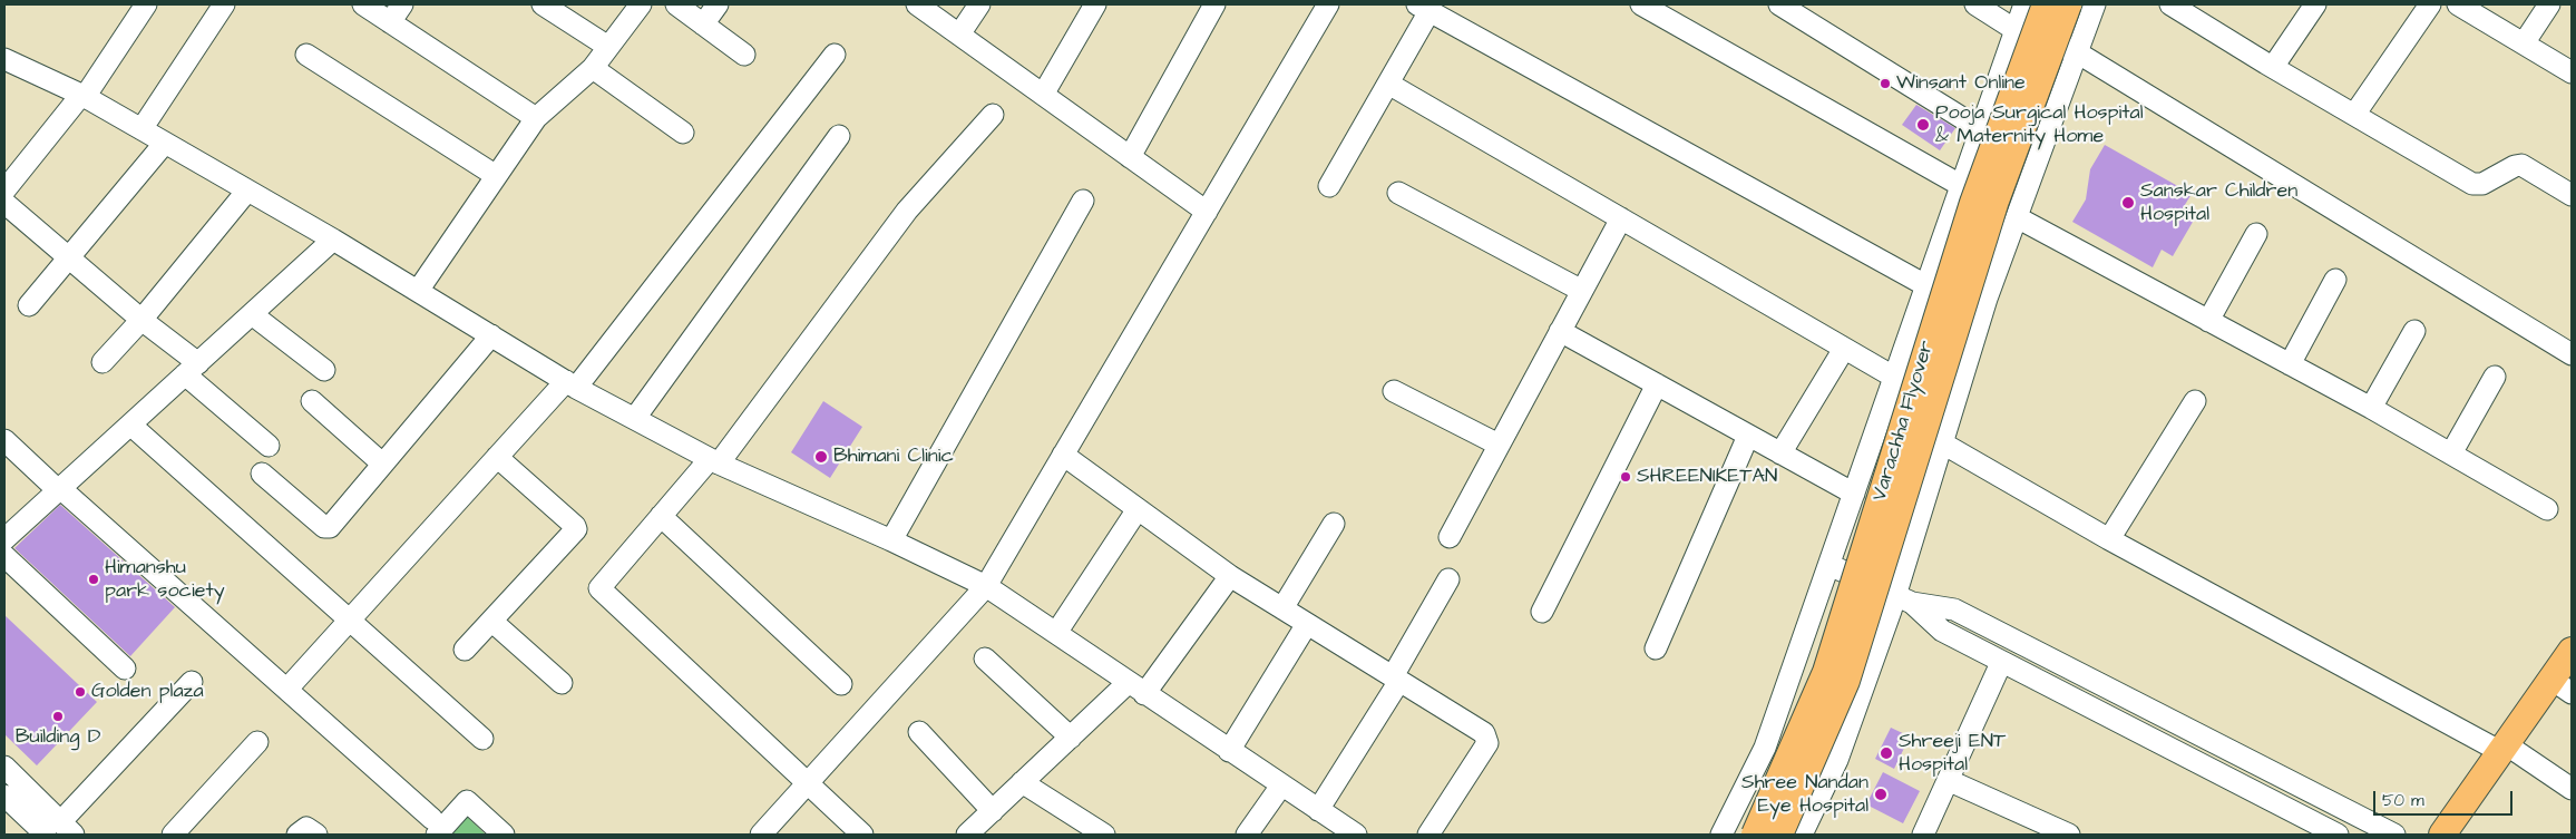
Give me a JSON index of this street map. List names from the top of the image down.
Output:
{
  "streets": {
    "main road": ["Varachha Flyover"]
  },
  "places": [
    "Winsant Online",
    "Pooja Surgical Hospital & Maternity Home",
    "Sanskar Children Hospital",
    "Bhimani Clinic",
    "SHREENIKETAN",
    "Himanshu park society",
    "Golden plaza",
    "Building D",
    "Shreeji ENT Hospital",
    "Shree Nandan Eye Hospital"
  ],
  "scale_bar": "50 m"
}
